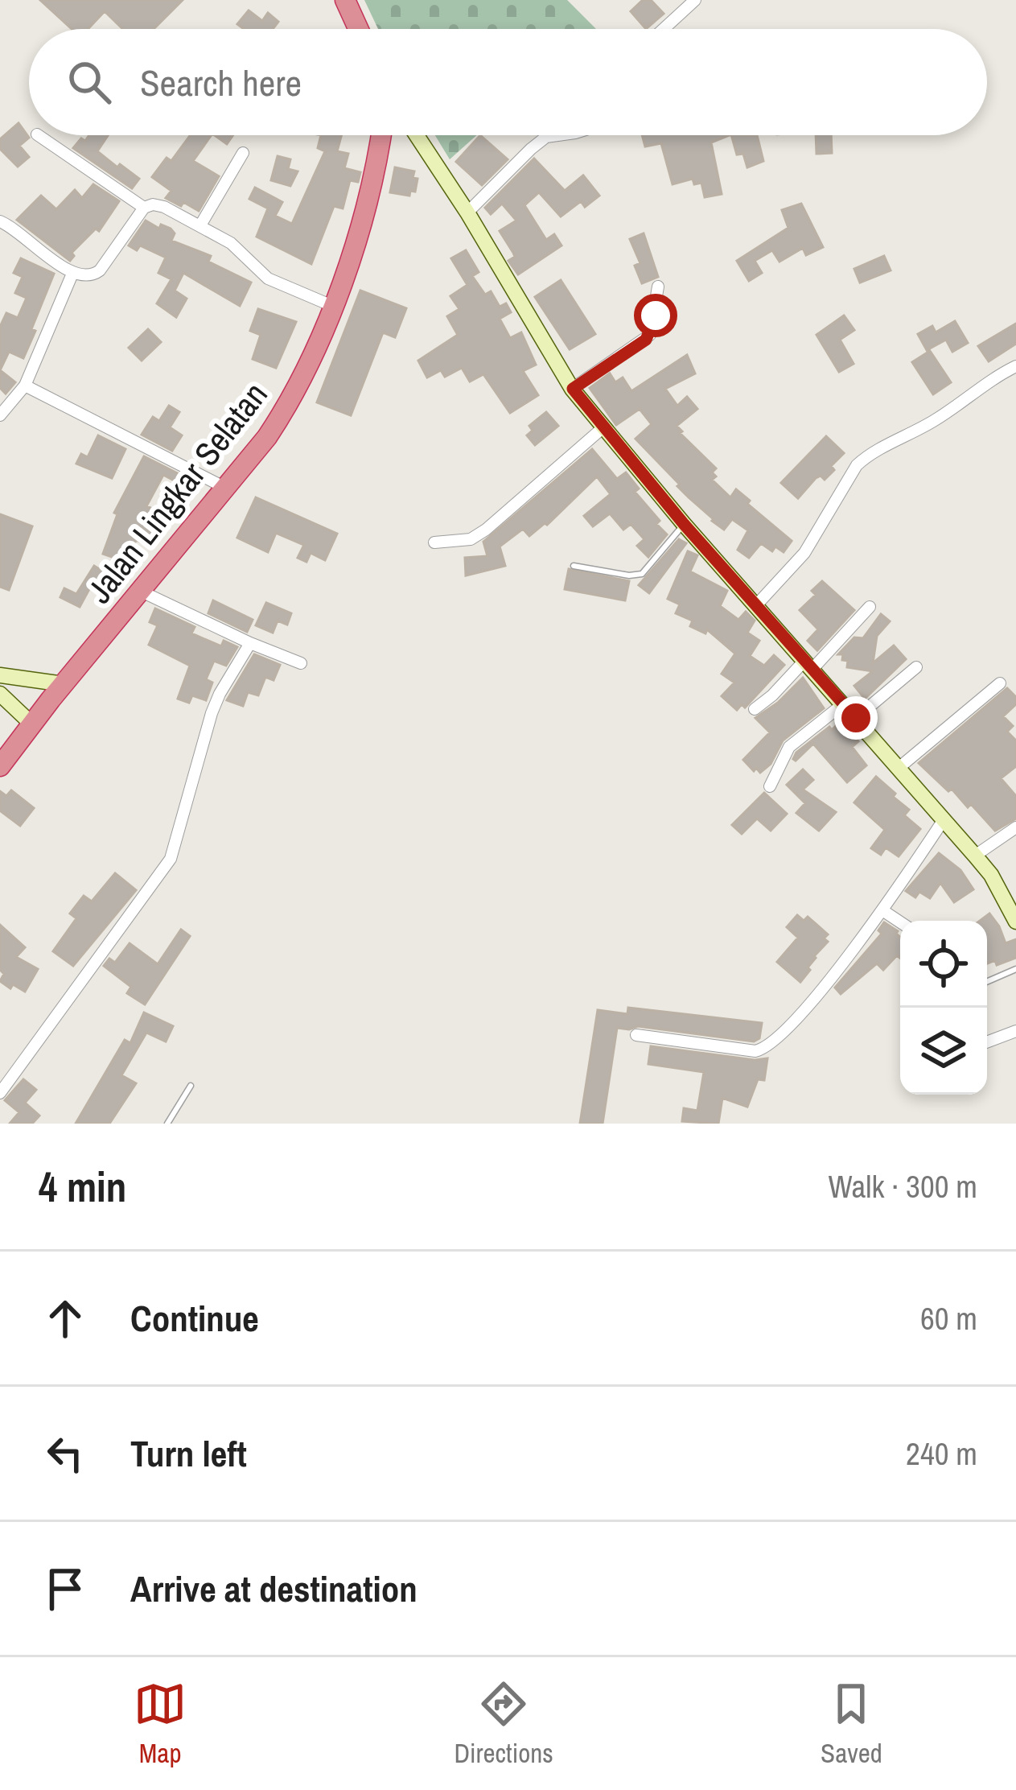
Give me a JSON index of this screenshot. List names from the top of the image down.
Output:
{
  "streets": {
    "highway": ["Jalan Lingkar Selatan"]
  },
  "page": {
    "search": "Search here",
    "heading": ["4 min", "Walk · 300 m"],
    "list": [
      ["Continue", "60 m"],
      ["Turn left", "240 m"],
      "Arrive at destination"
    ],
    "nav": ["Map", "Directions", "Saved"]
  }
}
